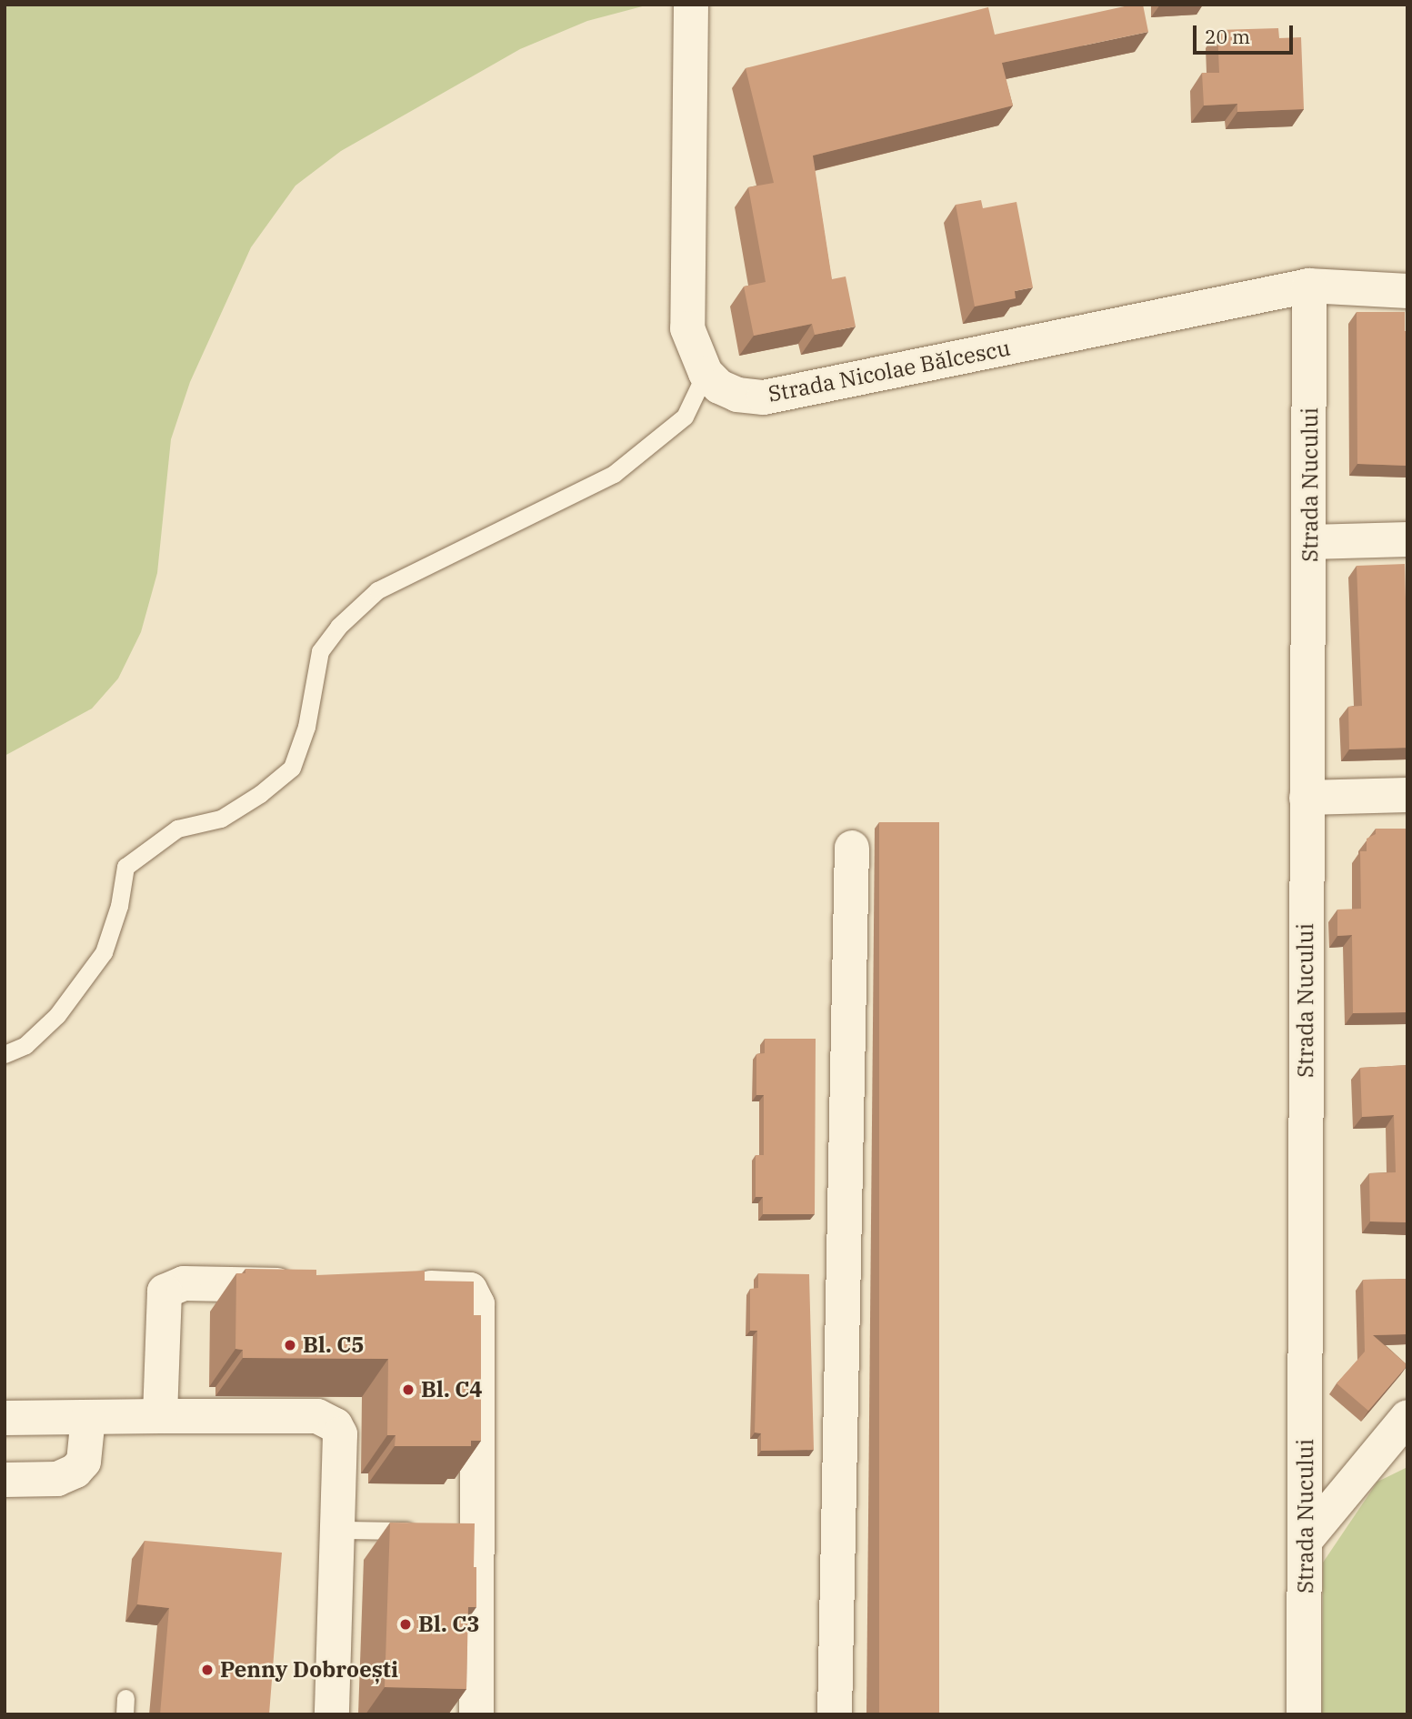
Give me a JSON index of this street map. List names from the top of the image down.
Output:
{
  "streets": {
    "street": ["Strada Nicolae Bălcescu", "Strada Nucului"]
  },
  "crossings": [
    ["Strada Nicolae Bălcescu", "Strada Nucului"]
  ],
  "places": [
    "Bl. C5",
    "Bl. C4",
    "Bl. C3",
    "Penny Dobroești"
  ],
  "scale_bar": "20 m"
}
